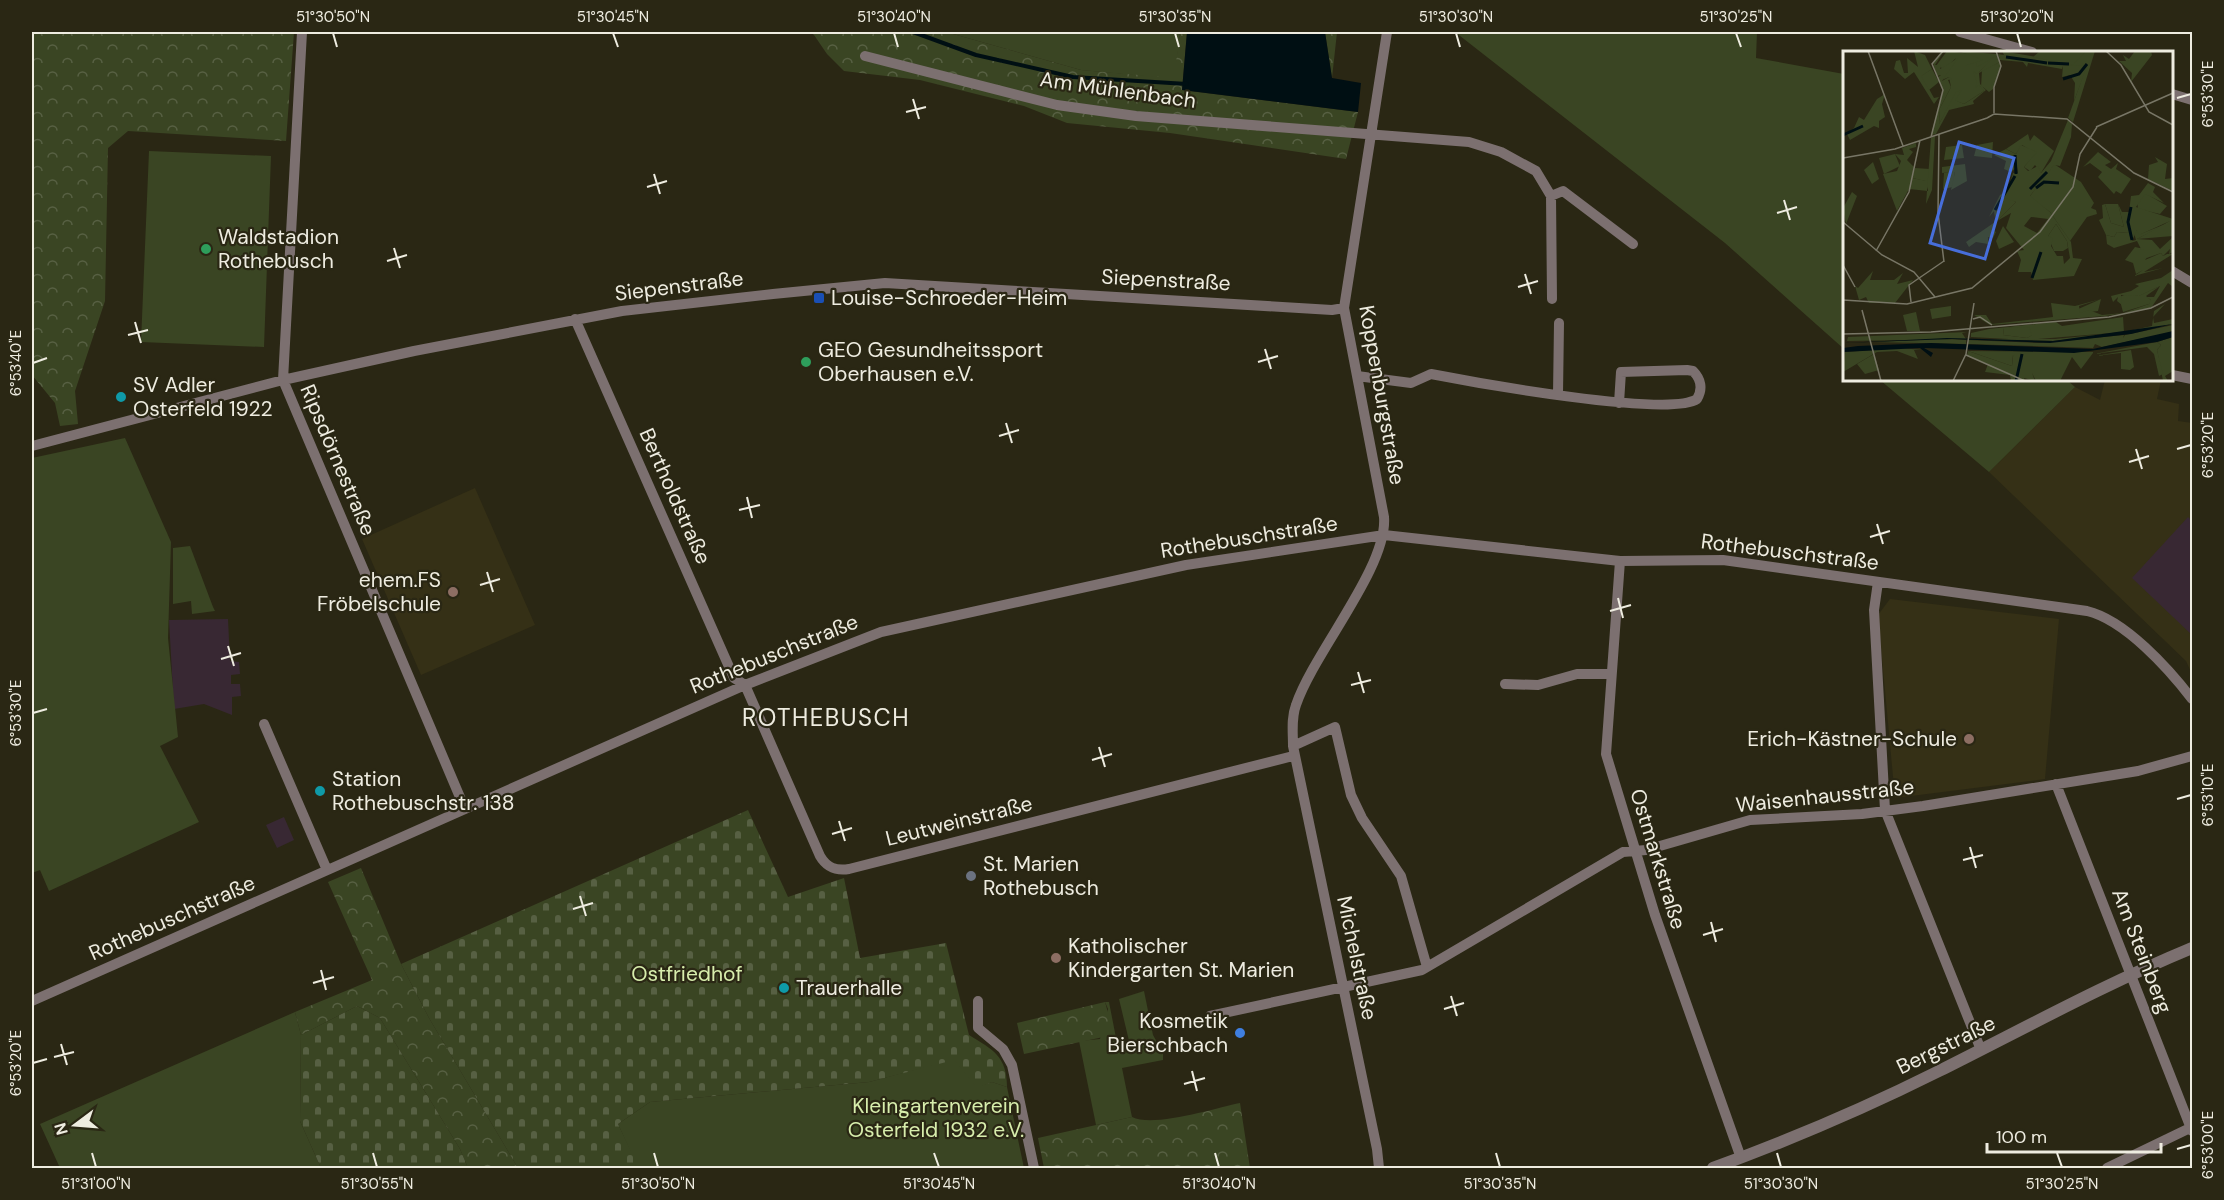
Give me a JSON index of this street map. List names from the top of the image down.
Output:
{
  "streets": {
    "street": [
      "Am Mühlenbach",
      "Siepenstraße",
      "Koppenburgstraße",
      "Ripsdörnestraße",
      "Bertholdstraße",
      "Rothebuschstraße",
      "Waisenhausstraße",
      "Leutweinstraße",
      "Ostmarkstraße",
      "Am Steinberg",
      "Michelstraße",
      "Bergstraße"
    ]
  },
  "crossings": [
    ["Am Mühlenbach", "Koppenburgstraße"],
    ["Siepenstraße", "Koppenburgstraße"],
    ["Siepenstraße", "Ripsdörnestraße"],
    ["Siepenstraße", "Bertholdstraße"],
    ["Koppenburgstraße", "Rothebuschstraße"],
    ["Koppenburgstraße", "Leutweinstraße"],
    ["Koppenburgstraße", "Michelstraße"],
    ["Ripsdörnestraße", "Rothebuschstraße"],
    ["Bertholdstraße", "Rothebuschstraße"],
    ["Bertholdstraße", "Leutweinstraße"],
    ["Rothebuschstraße", "Leutweinstraße"],
    ["Rothebuschstraße", "Ostmarkstraße"],
    ["Waisenhausstraße", "Ostmarkstraße"],
    ["Waisenhausstraße", "Am Steinberg"],
    ["Waisenhausstraße", "Michelstraße"],
    ["Leutweinstraße", "Michelstraße"],
    ["Ostmarkstraße", "Bergstraße"],
    ["Am Steinberg", "Bergstraße"]
  ],
  "districts": ["ROTHEBUSCH"],
  "parks": ["Ostfriedhof", "Kleingartenverein Osterfeld 1932 e.V."],
  "places": {
    "other": [
      "Waldstadion Rothebusch",
      "GEO Gesundheitssport Oberhausen e.V.",
      "SV Adler Osterfeld 1922",
      "ehem.FS Fröbelschule",
      "Erich-Kästner-Schule",
      "Station Rothebuschstr. 138",
      "St. Marien Rothebusch",
      "Katholischer Kindergarten St. Marien",
      "Trauerhalle",
      "Kosmetik Bierschbach"
    ],
    "transit": ["Louise-Schroeder-Heim"]
  },
  "scale_bar": "100 m",
  "north": "left",
  "coordinates": [
    "51°30'50\"N",
    "51°30'45\"N",
    "51°30'40\"N",
    "51°30'35\"N",
    "51°30'30\"N",
    "51°30'25\"N",
    "51°30'20\"N",
    "6°53'30\"E",
    "6°53'40\"E",
    "6°53'20\"E",
    "6°53'10\"E",
    "6°53'00\"E",
    "51°31'00\"N",
    "51°30'55\"N"
  ]
}
